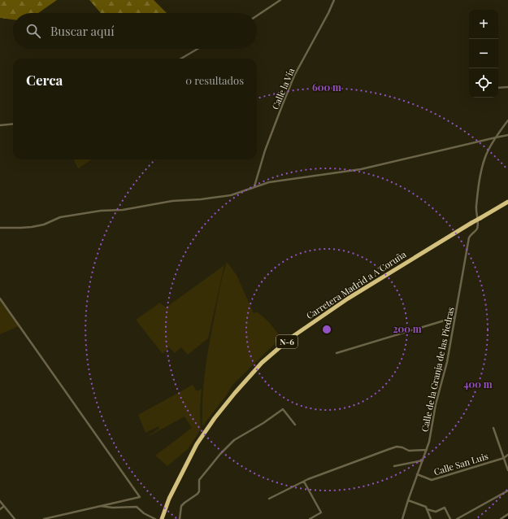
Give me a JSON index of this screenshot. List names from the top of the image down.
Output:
{
  "streets": {
    "highway": ["Carretera Madrid a A Coruña", "N-6"],
    "street": ["Calle la Vía", "Calle de la Granja de las Piedras", "Calle San Luis"]
  },
  "crossings": [
    ["Calle de la Granja de las Piedras", "Calle San Luis"]
  ],
  "page": {
    "map_buttons": ["+", "−"],
    "search": "Buscar aquí",
    "heading": ["Cerca", "0 resultados"]
  },
  "rings": ["600 m", "200 m", "400 m"]
}
